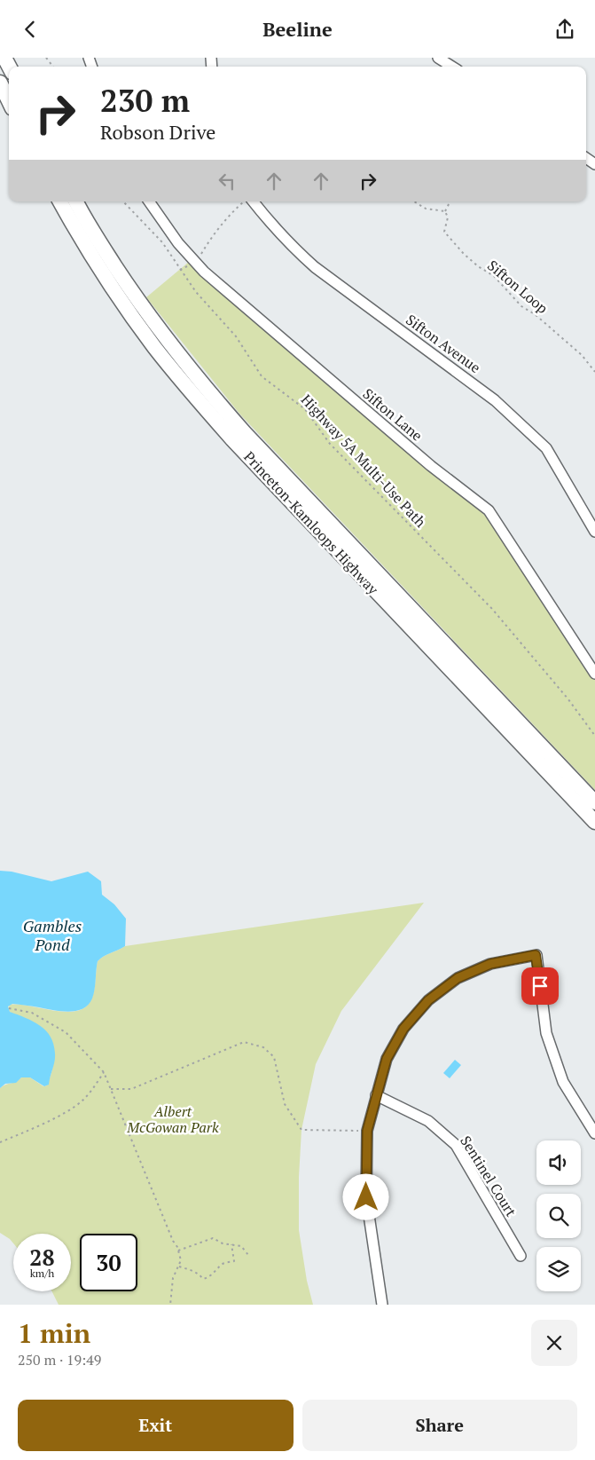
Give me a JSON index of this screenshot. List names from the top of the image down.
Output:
{
  "streets": {
    "main road": ["Princeton-Kamloops Highway"],
    "street": ["Sifton Avenue", "Sifton Lane", "Sentinel Court"],
    "path": ["Sifton Loop", "Highway 5A Multi-Use Path"]
  },
  "water": ["Gambles Pond"],
  "parks": ["Albert McGowan Park"],
  "page": {
    "header": "Beeline",
    "turn": ["230 m", "Robson Drive"],
    "speed": "28 km/h",
    "limit": "30",
    "heading": ["1 min", "250 m · 19:49"],
    "buttons": ["Exit", "Share"]
  }
}
